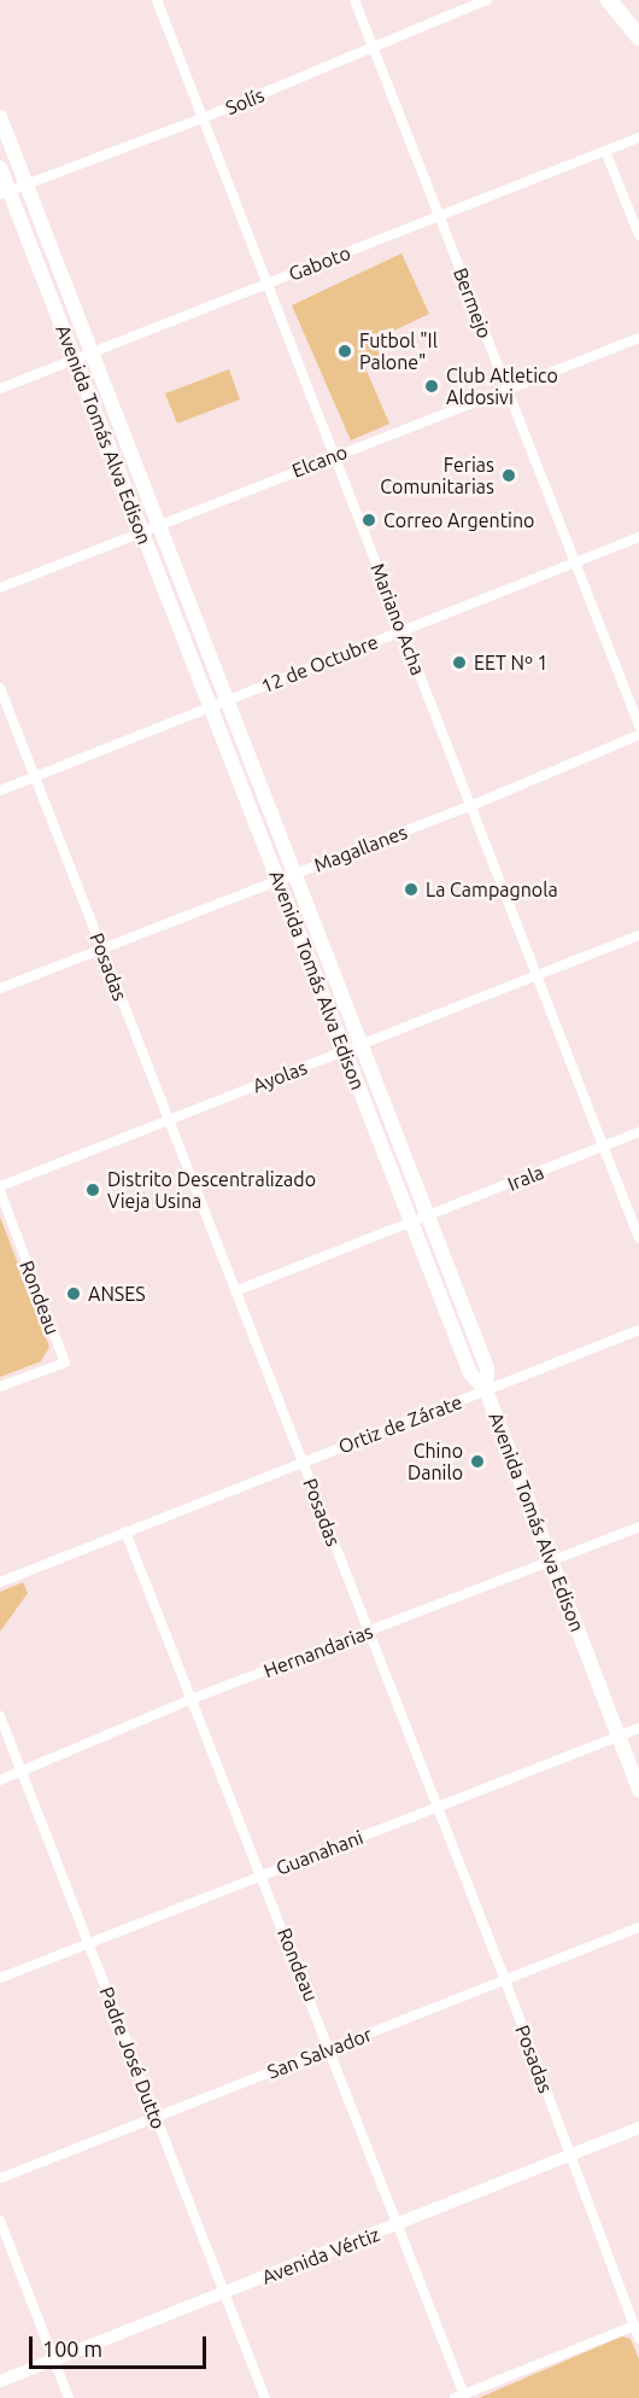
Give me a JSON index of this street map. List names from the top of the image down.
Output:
{
  "streets": {
    "main road": ["Avenida Tomás Alva Edison"],
    "street": [
      "Solís",
      "Gaboto",
      "Bermejo",
      "Elcano",
      "Mariano Acha",
      "12 de Octubre",
      "Magallanes",
      "Posadas",
      "Ayolas",
      "Irala",
      "Rondeau",
      "Ortiz de Zárate",
      "Hernandarias",
      "Guanahani",
      "San Salvador",
      "Padre José Dutto",
      "Avenida Vértiz"
    ]
  },
  "crossings": [
    ["Solís", "Bermejo"],
    ["Solís", "Avenida Tomás Alva Edison"],
    ["Solís", "Mariano Acha"],
    ["Gaboto", "Bermejo"],
    ["Gaboto", "Avenida Tomás Alva Edison"],
    ["Gaboto", "Mariano Acha"],
    ["Bermejo", "Elcano"],
    ["Bermejo", "12 de Octubre"],
    ["Avenida Tomás Alva Edison", "Elcano"],
    ["Avenida Tomás Alva Edison", "12 de Octubre"],
    ["Avenida Tomás Alva Edison", "Magallanes"],
    ["Avenida Tomás Alva Edison", "Ayolas"],
    ["Avenida Tomás Alva Edison", "Irala"],
    ["Avenida Tomás Alva Edison", "Ortiz de Zárate"],
    ["Avenida Tomás Alva Edison", "Hernandarias"],
    ["Avenida Tomás Alva Edison", "Guanahani"],
    ["Elcano", "Mariano Acha"],
    ["Mariano Acha", "12 de Octubre"],
    ["Mariano Acha", "Magallanes"],
    ["Mariano Acha", "Ayolas"],
    ["Mariano Acha", "Irala"],
    ["12 de Octubre", "Posadas"],
    ["Magallanes", "Posadas"],
    ["Posadas", "Ayolas"],
    ["Posadas", "Irala"],
    ["Posadas", "Ortiz de Zárate"],
    ["Posadas", "Hernandarias"],
    ["Posadas", "Guanahani"],
    ["Posadas", "San Salvador"],
    ["Posadas", "Avenida Vértiz"],
    ["Ayolas", "Rondeau"],
    ["Rondeau", "Ortiz de Zárate"],
    ["Rondeau", "Hernandarias"],
    ["Rondeau", "Guanahani"],
    ["Rondeau", "San Salvador"],
    ["Rondeau", "Avenida Vértiz"],
    ["Hernandarias", "Padre José Dutto"],
    ["Guanahani", "Padre José Dutto"],
    ["San Salvador", "Padre José Dutto"],
    ["Padre José Dutto", "Avenida Vértiz"]
  ],
  "places": [
    "Futbol \"Il Palone\"",
    "Club Atletico Aldosivi",
    "Ferias Comunitarias",
    "Correo Argentino",
    "EET Nº 1",
    "La Campagnola",
    "Distrito Descentralizado Vieja Usina",
    "ANSES",
    "Chino Danilo"
  ],
  "scale_bar": "100 m"
}
